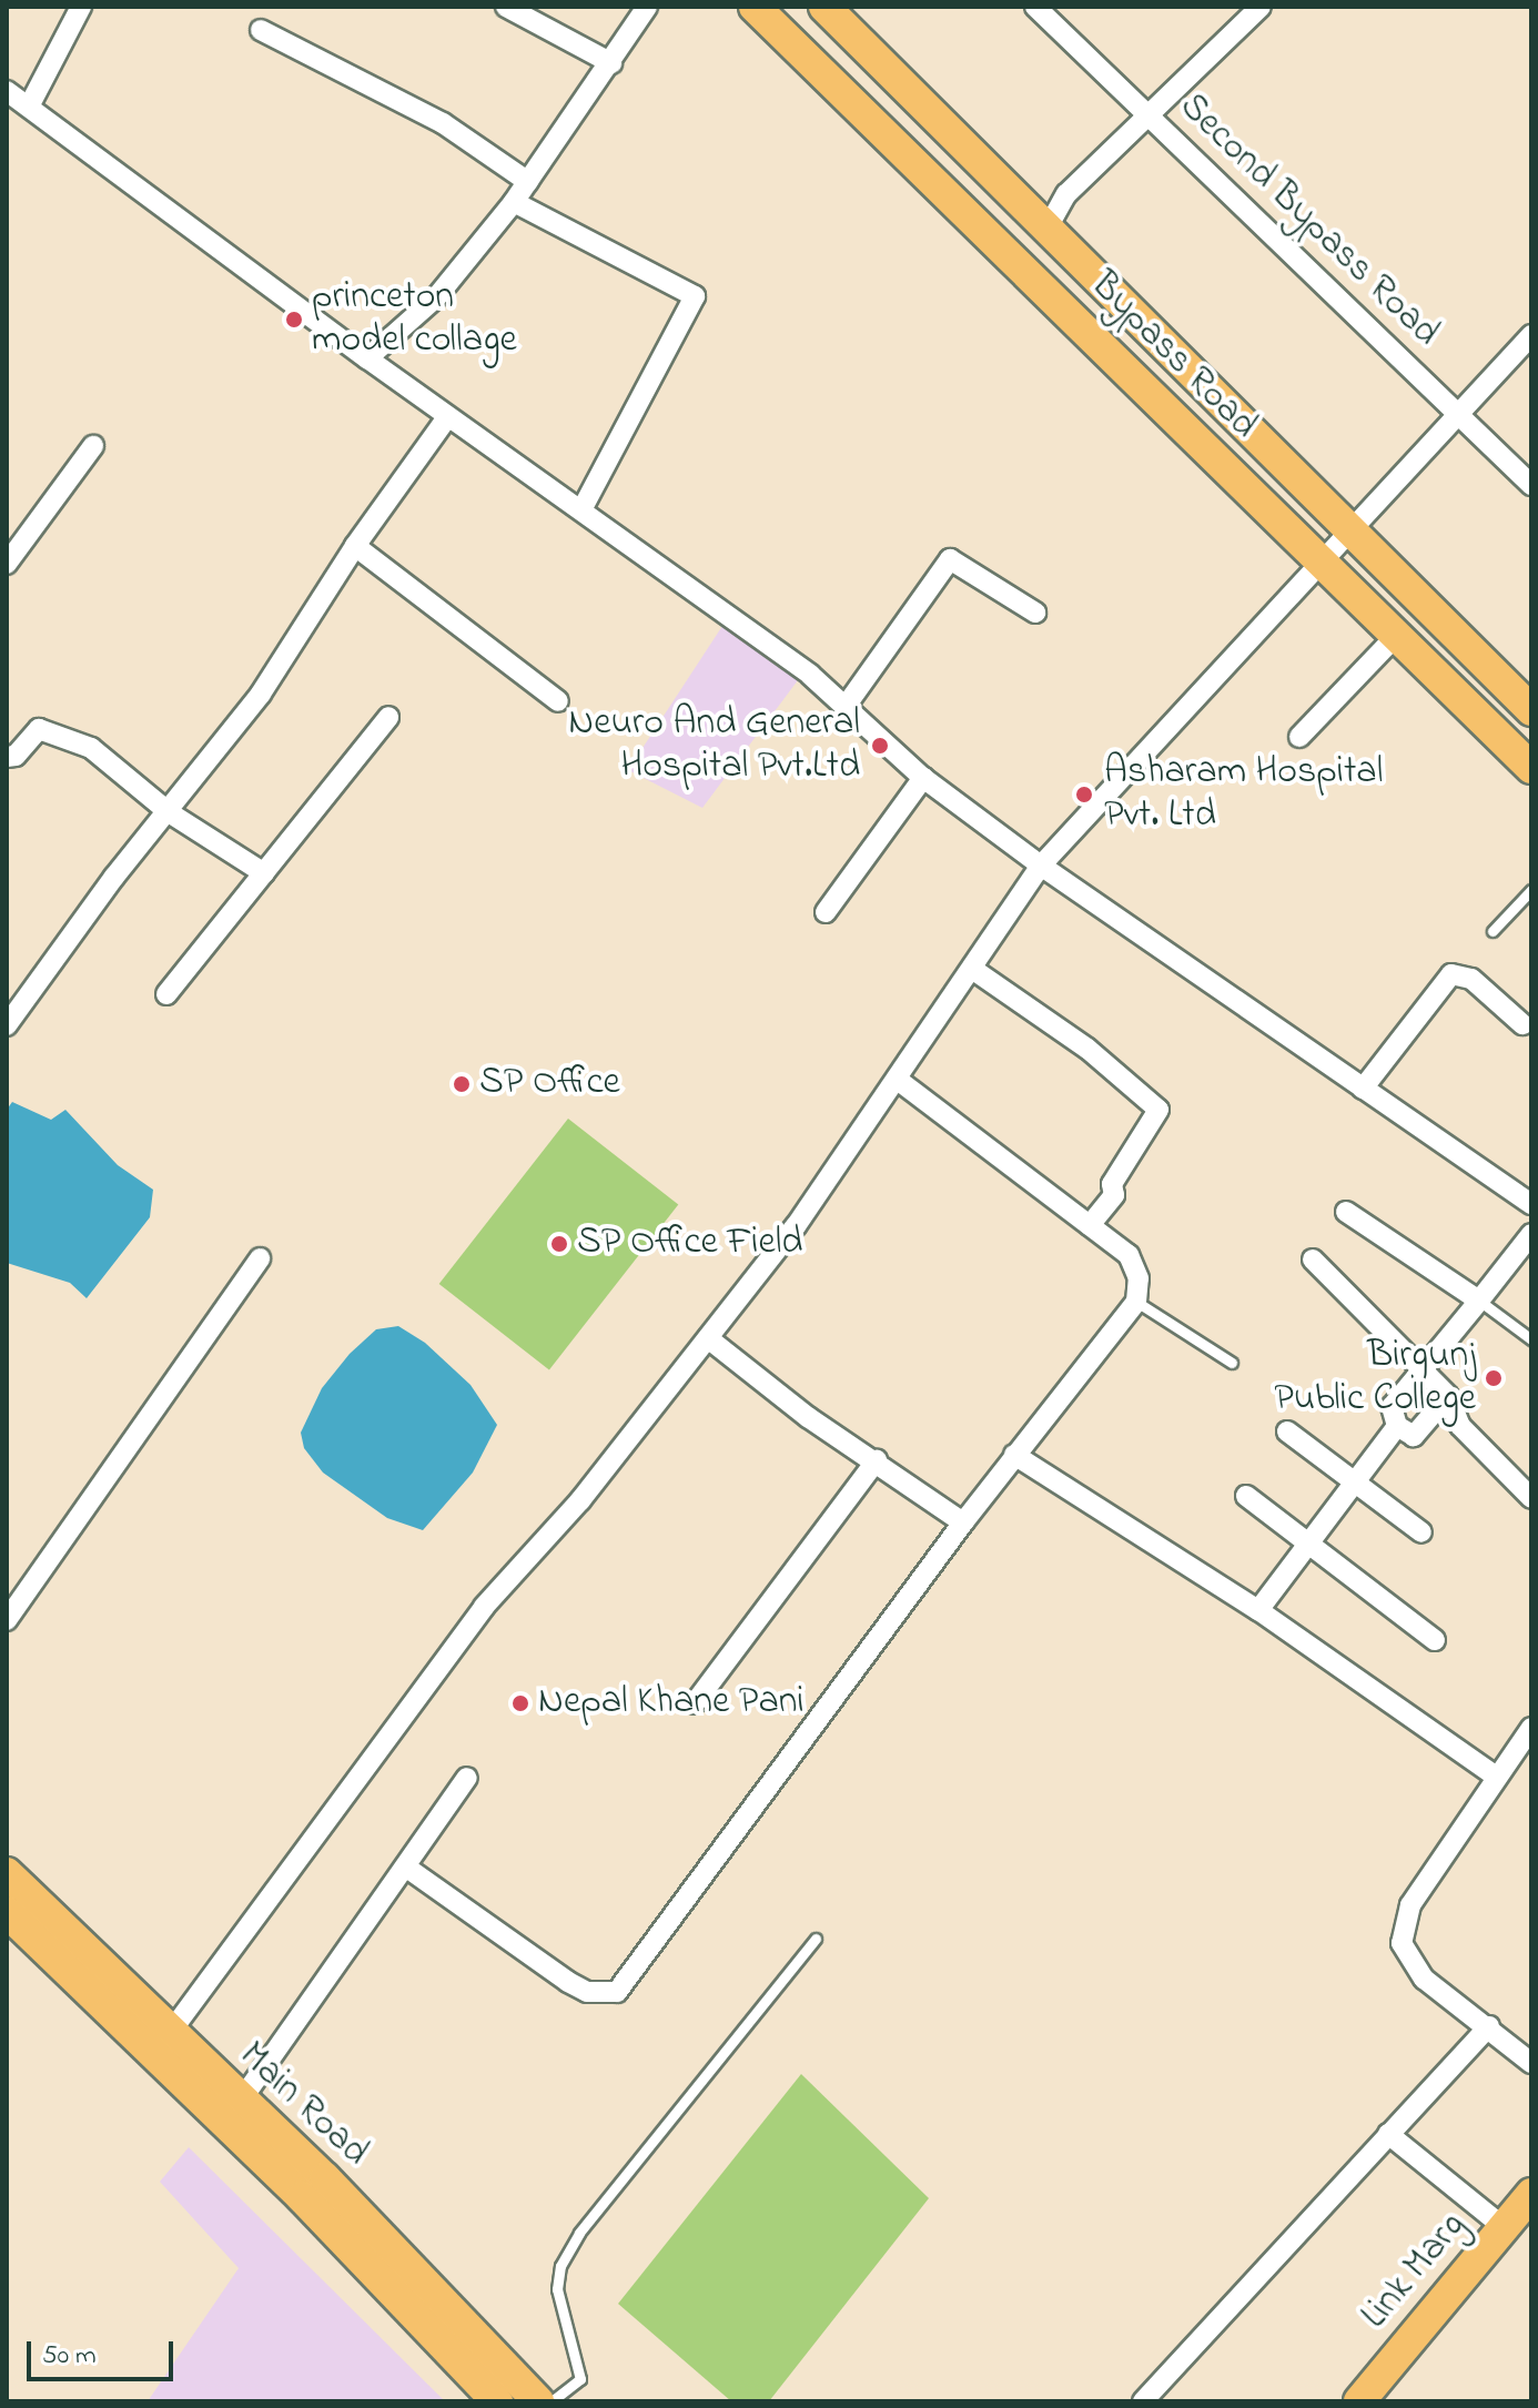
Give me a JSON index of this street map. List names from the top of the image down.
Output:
{
  "streets": {
    "main road": ["Bypass Road", "Main Road", "Link Marg"],
    "street": ["Second Bypass Road"]
  },
  "places": [
    "princeton model collage",
    "Neuro And General Hospital Pvt.Ltd",
    "Asharam Hospital Pvt. Ltd",
    "SP Office",
    "SP Office Field",
    "Birgunj Public College",
    "Nepal Khane Pani"
  ],
  "scale_bar": "50 m"
}
